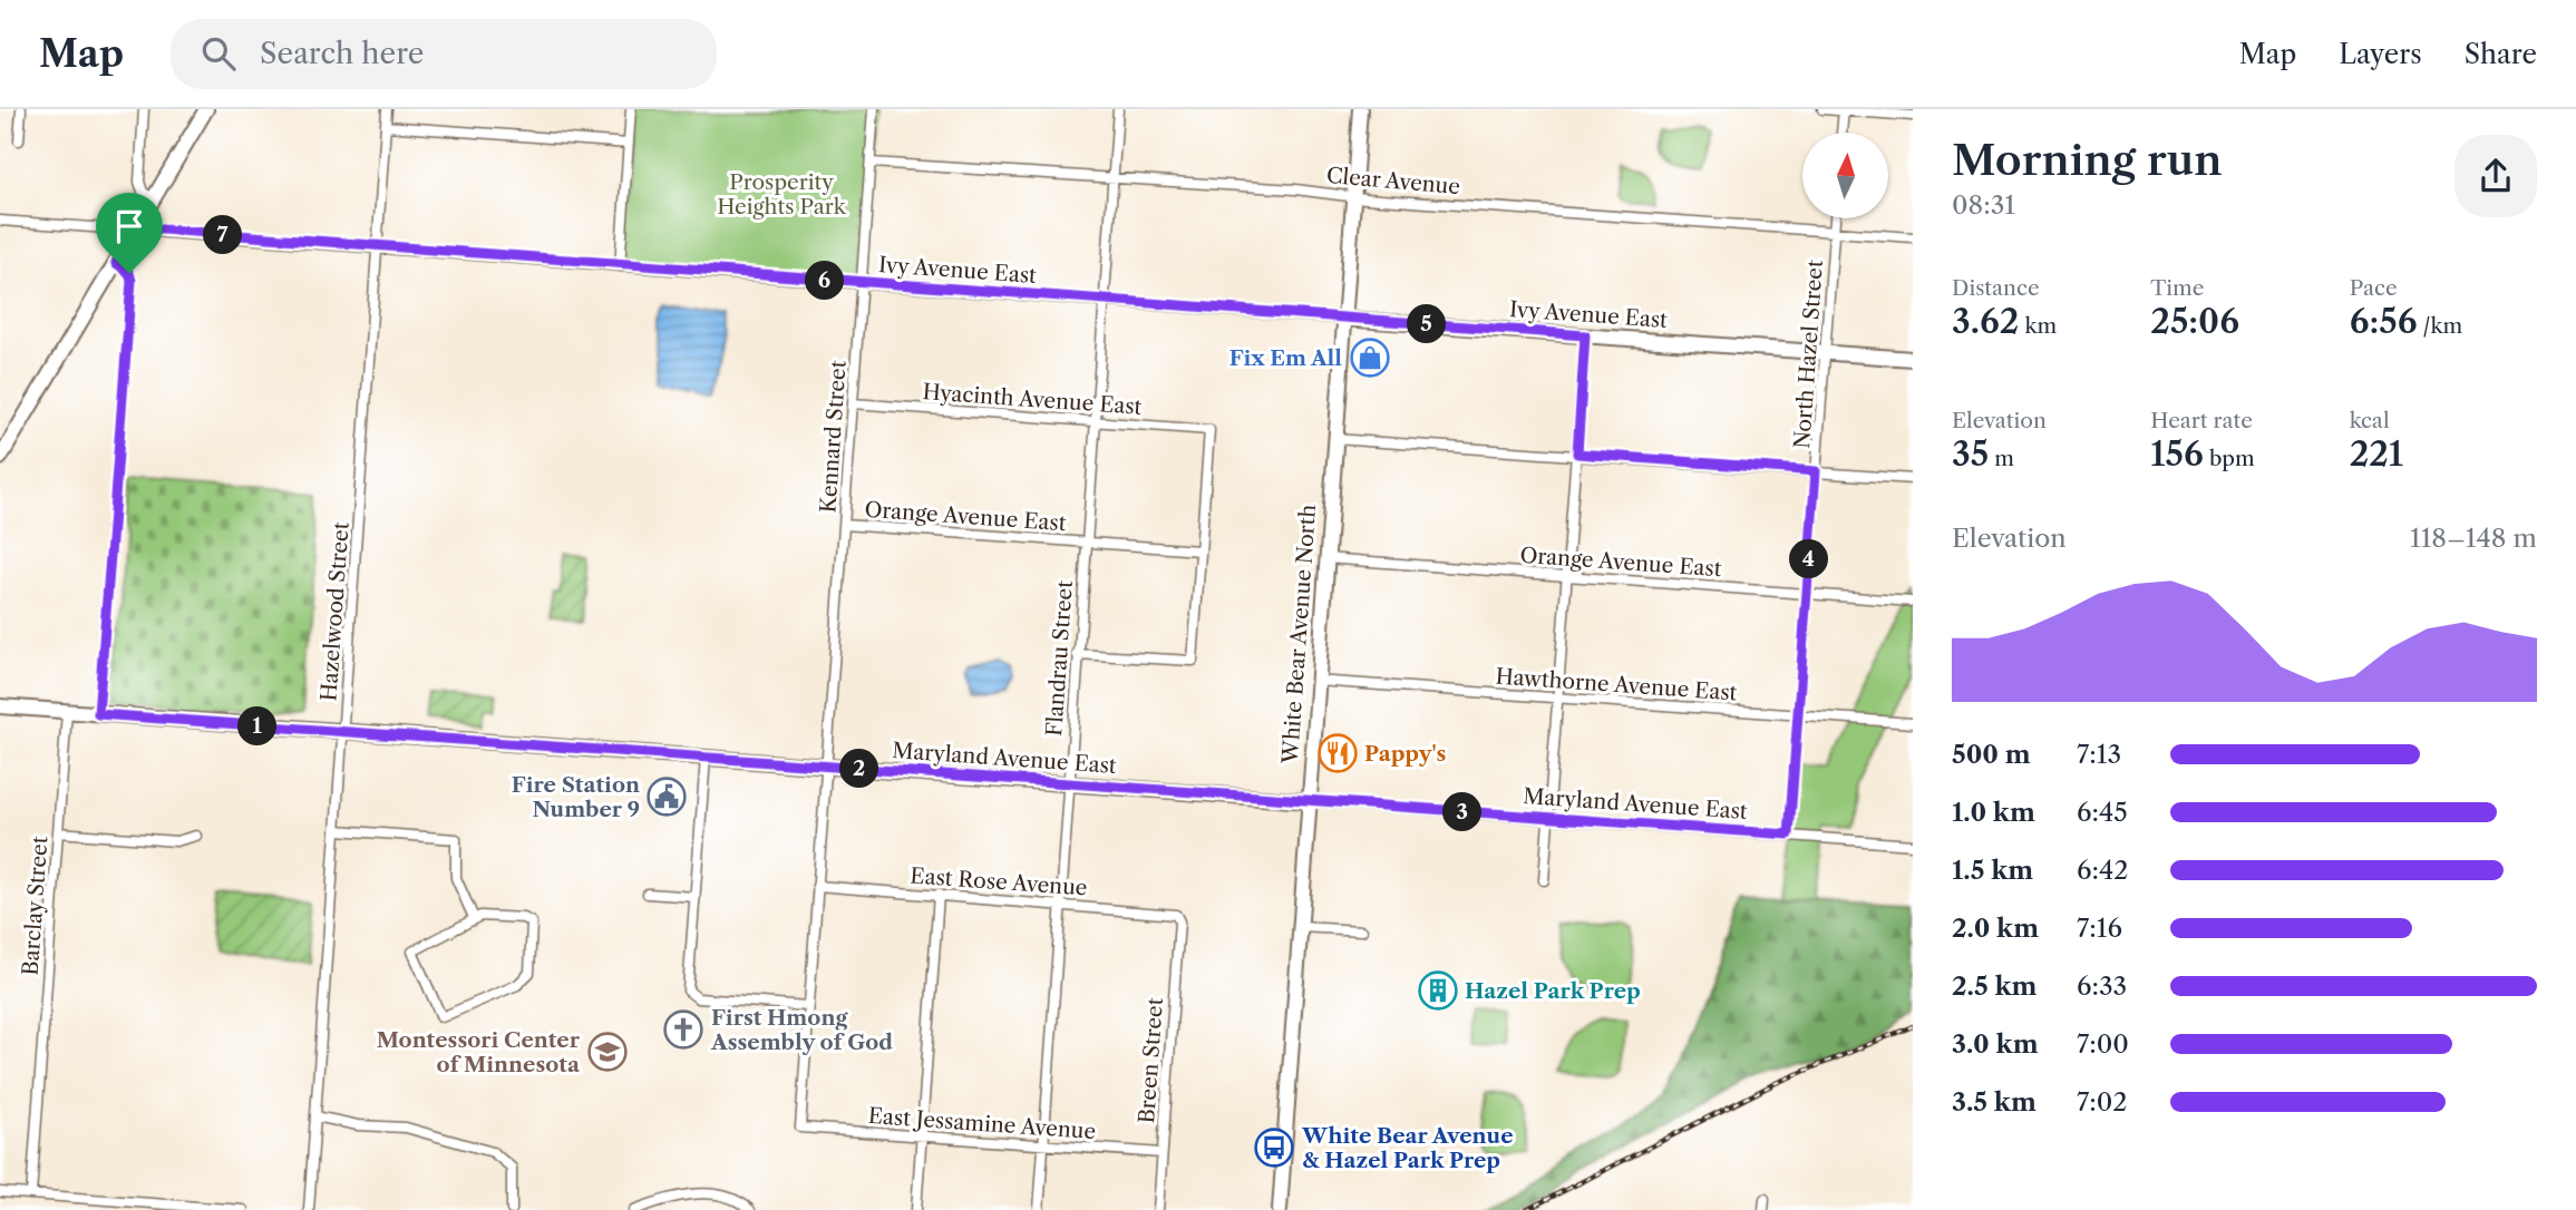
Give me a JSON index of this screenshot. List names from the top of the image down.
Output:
{
  "streets": {
    "main road": ["Ivy Avenue East", "White Bear Avenue North", "Maryland Avenue East"],
    "street": [
      "Clear Avenue",
      "North Hazel Street",
      "Hyacinth Avenue East",
      "Kennard Street",
      "Orange Avenue East",
      "Hazelwood Street",
      "Flandrau Street",
      "Hawthorne Avenue East",
      "East Rose Avenue",
      "Barclay Street",
      "Breen Street",
      "East Jessamine Avenue"
    ]
  },
  "crossings": [
    ["Clear Avenue", "North Hazel Street"],
    ["Clear Avenue", "Kennard Street"],
    ["Clear Avenue", "White Bear Avenue North"],
    ["Clear Avenue", "Flandrau Street"],
    ["Ivy Avenue East", "North Hazel Street"],
    ["Ivy Avenue East", "Kennard Street"],
    ["Ivy Avenue East", "Hazelwood Street"],
    ["Ivy Avenue East", "White Bear Avenue North"],
    ["Ivy Avenue East", "Flandrau Street"],
    ["North Hazel Street", "Orange Avenue East"],
    ["North Hazel Street", "Hawthorne Avenue East"],
    ["North Hazel Street", "Maryland Avenue East"],
    ["Hyacinth Avenue East", "Kennard Street"],
    ["Hyacinth Avenue East", "Orange Avenue East"],
    ["Hyacinth Avenue East", "Flandrau Street"],
    ["Kennard Street", "Orange Avenue East"],
    ["Kennard Street", "Maryland Avenue East"],
    ["Kennard Street", "East Rose Avenue"],
    ["Kennard Street", "East Jessamine Avenue"],
    ["Orange Avenue East", "White Bear Avenue North"],
    ["Orange Avenue East", "Flandrau Street"],
    ["Hazelwood Street", "Maryland Avenue East"],
    ["White Bear Avenue North", "Hawthorne Avenue East"],
    ["White Bear Avenue North", "Maryland Avenue East"],
    ["Flandrau Street", "Maryland Avenue East"],
    ["Flandrau Street", "East Rose Avenue"],
    ["Flandrau Street", "East Jessamine Avenue"],
    ["Maryland Avenue East", "Barclay Street"],
    ["East Rose Avenue", "Breen Street"],
    ["Breen Street", "East Jessamine Avenue"]
  ],
  "parks": ["Prosperity Heights Park"],
  "places": {
    "shop": ["Fix Em All"],
    "restaurant": ["Pappy's"],
    "public building": ["Fire Station Number 9"],
    "building": ["Hazel Park Prep"],
    "church": ["First Hmong Assembly of God"],
    "school or university": ["Montessori Center of Minnesota"],
    "bus stop": ["White Bear Avenue & Hazel Park Prep"]
  },
  "north": "top",
  "page": {
    "header": "Map",
    "search": "Search here",
    "nav": ["Map", "Layers", "Share"],
    "heading": ["Morning run", "08:31"],
    "pins": [
      "7",
      "6",
      "5",
      "4",
      "1",
      "2",
      "3"
    ],
    "stats": [
      ["Distance", "3.62 km"],
      ["Time", "25:06"],
      ["Pace", "6:56 /km"],
      ["Elevation", "35 m"],
      ["Heart rate", "156 bpm"],
      ["kcal", "221"]
    ],
    "chart": ["Elevation", "118–148 m"],
    "list": [
      {
        "name": "500 m",
        "note": "7:13"
      },
      {
        "name": "1.0 km",
        "note": "6:45"
      },
      {
        "name": "1.5 km",
        "note": "6:42"
      },
      {
        "name": "2.0 km",
        "note": "7:16"
      },
      {
        "name": "2.5 km",
        "note": "6:33"
      },
      {
        "name": "3.0 km",
        "note": "7:00"
      },
      {
        "name": "3.5 km",
        "note": "7:02"
      }
    ]
  }
}
